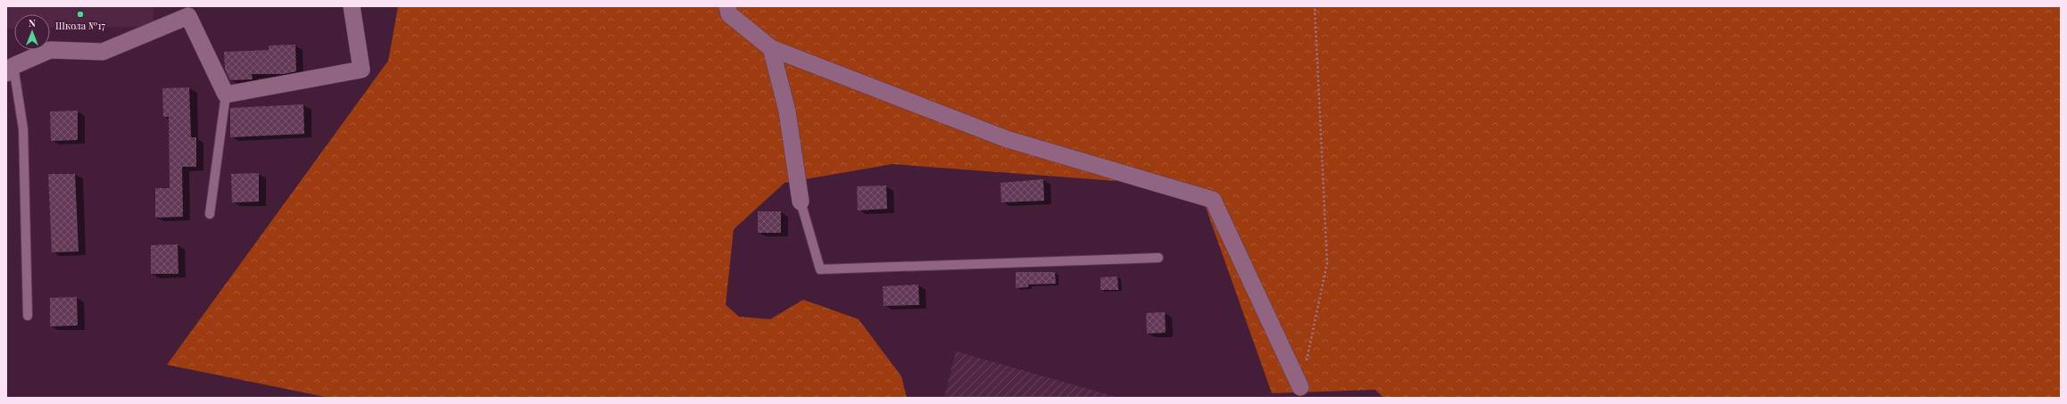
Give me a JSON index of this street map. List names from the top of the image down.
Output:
{
  "places": ["Школа №17"],
  "north": "top"
}
